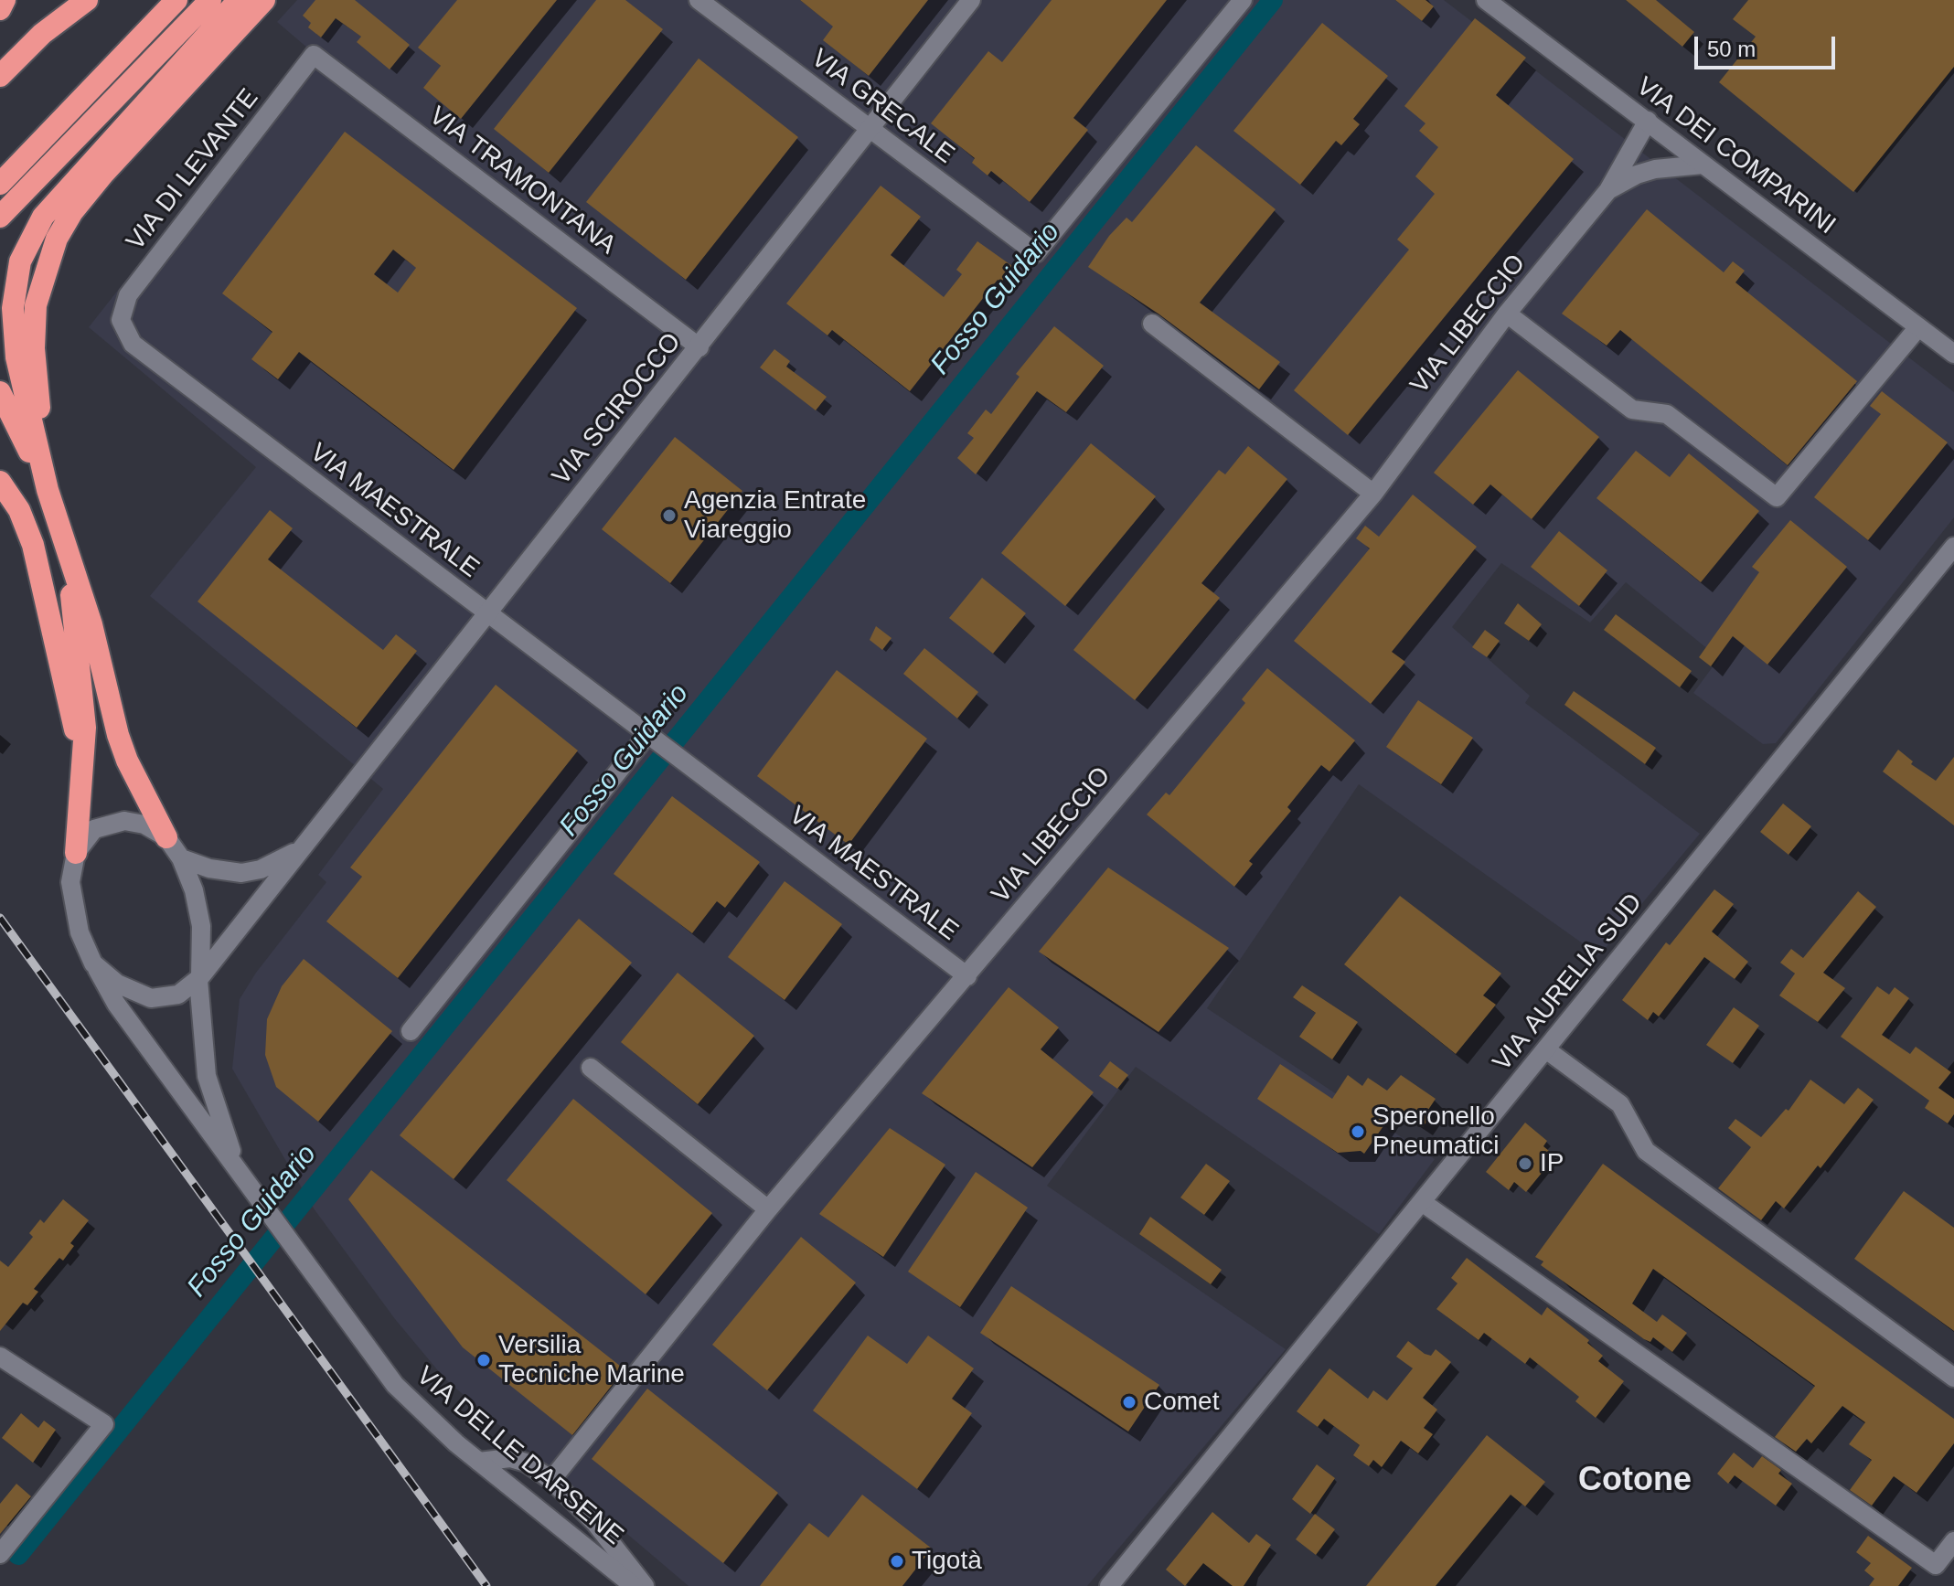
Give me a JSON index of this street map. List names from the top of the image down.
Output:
{
  "streets": {
    "street": [
      "VIA GRECALE",
      "VIA DEI COMPARINI",
      "VIA DI LEVANTE",
      "VIA TRAMONTANA",
      "VIA LIBECCIO",
      "VIA SCIROCCO",
      "VIA MAESTRALE",
      "VIA AURELIA SUD",
      "VIA DELLE DARSENE"
    ]
  },
  "crossings": [
    ["VIA GRECALE", "VIA SCIROCCO"],
    ["VIA DEI COMPARINI", "VIA LIBECCIO"],
    ["VIA DI LEVANTE", "VIA TRAMONTANA"],
    ["VIA DI LEVANTE", "VIA MAESTRALE"],
    ["VIA TRAMONTANA", "VIA SCIROCCO"],
    ["VIA LIBECCIO", "VIA MAESTRALE"],
    ["VIA SCIROCCO", "VIA MAESTRALE"],
    ["VIA SCIROCCO", "VIA DELLE DARSENE"]
  ],
  "districts": ["Cotone"],
  "water": ["Fosso Guidario"],
  "places": [
    "Agenzia Entrate Viareggio",
    "Speronello Pneumatici",
    "IP",
    "Versilia Tecniche Marine",
    "Comet",
    "Tigotà"
  ],
  "scale_bar": "50 m"
}
